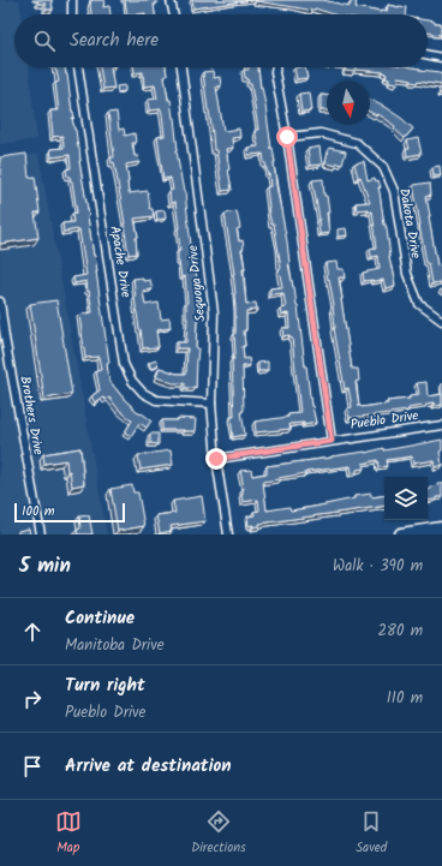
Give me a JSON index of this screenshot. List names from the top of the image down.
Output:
{
  "streets": {
    "street": [
      "Dakota Drive",
      "Apache Drive",
      "Sequoya Drive",
      "Brothers Drive",
      "Pueblo Drive"
    ]
  },
  "crossings": [
    ["Apache Drive", "Sequoya Drive"],
    ["Sequoya Drive", "Pueblo Drive"]
  ],
  "scale_bar": "100 m",
  "north": "bottom",
  "page": {
    "search": "Search here",
    "scale": "100 m",
    "heading": ["5 min", "Walk · 390 m"],
    "list": [
      ["Continue", "Manitoba Drive", "280 m"],
      ["Turn right", "Pueblo Drive", "110 m"],
      "Arrive at destination"
    ],
    "nav": ["Map", "Directions", "Saved"]
  }
}
